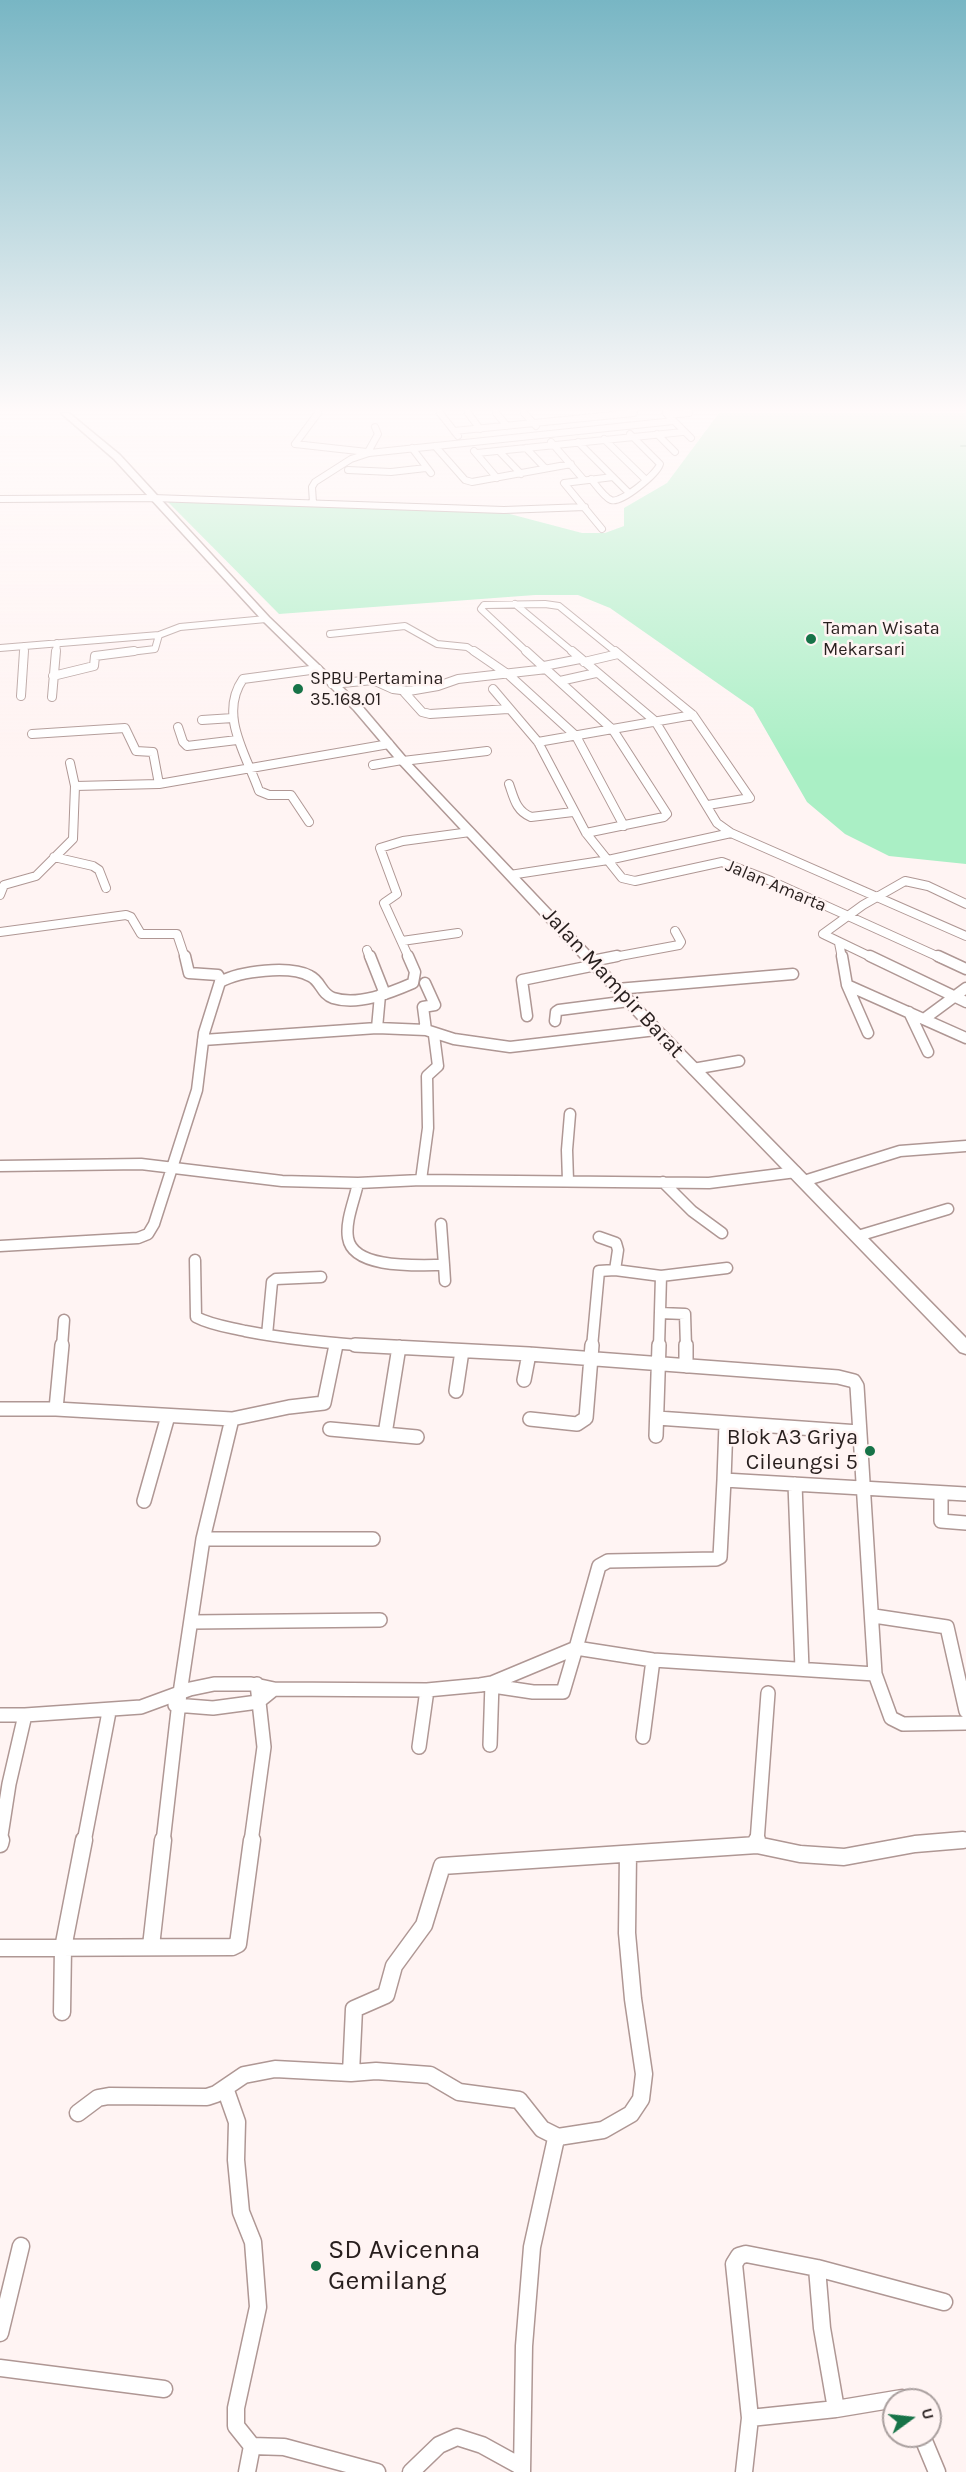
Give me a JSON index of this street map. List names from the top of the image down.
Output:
{
  "streets": {
    "street": ["Jalan Amarta", "Jalan Mampir Barat"]
  },
  "places": [
    "Taman Wisata Mekarsari",
    "SPBU Pertamina 35.168.01",
    "Blok A3 Griya Cileungsi 5",
    "SD Avicenna Gemilang"
  ],
  "north": "right"
}
